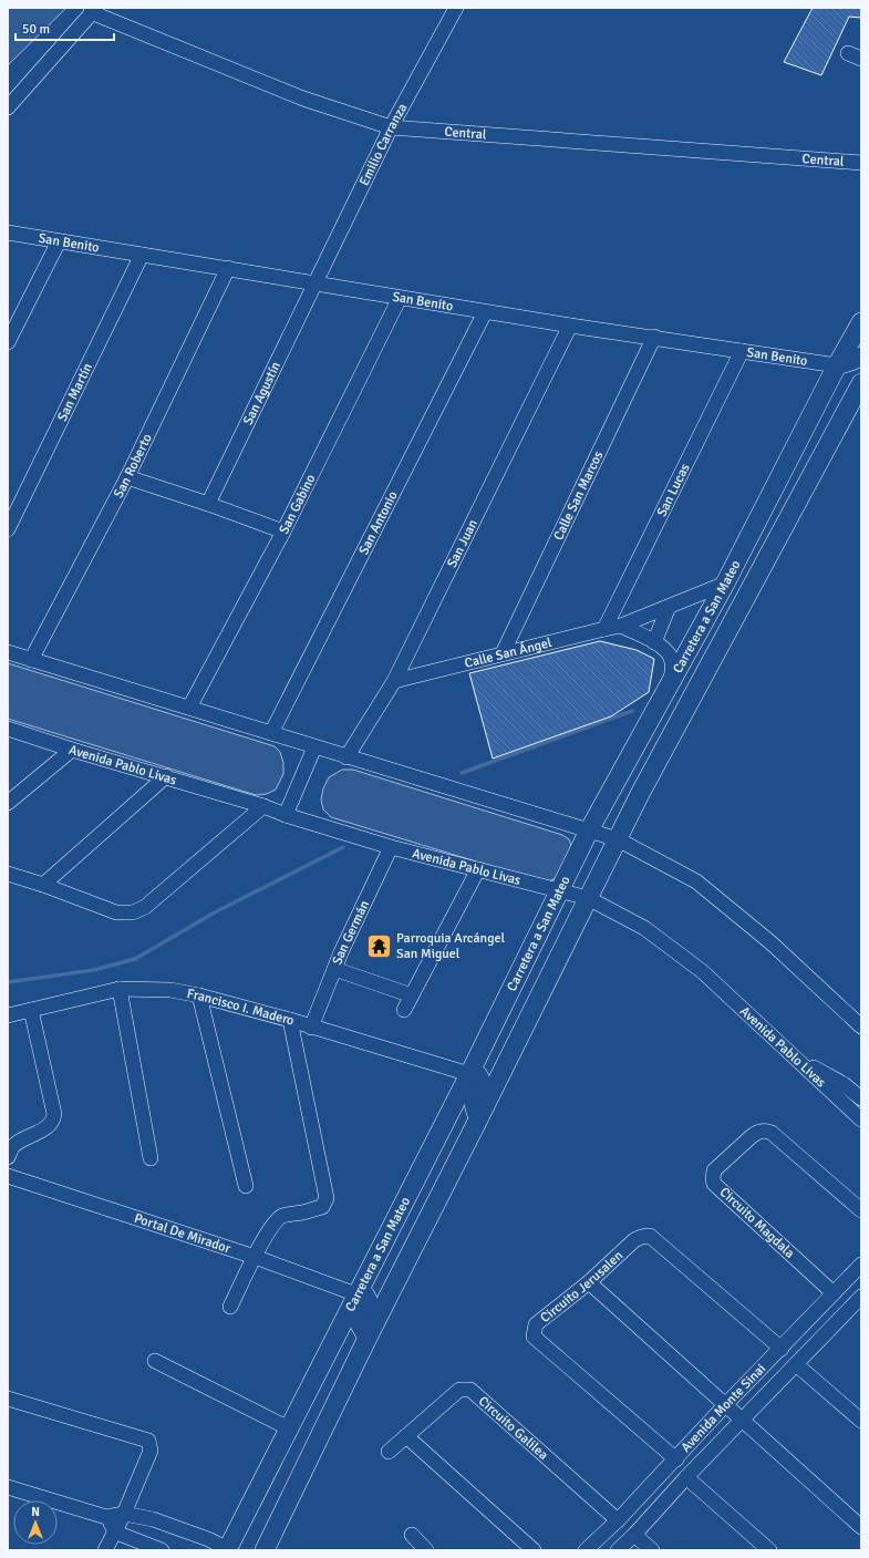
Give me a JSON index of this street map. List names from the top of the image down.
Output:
{
  "streets": {
    "main road": ["Carretera a San Mateo"],
    "street": [
      "Central",
      "Emilio Carranza",
      "San Benito",
      "San Martín",
      "San Agustín",
      "San Roberto",
      "San Lucas",
      "Calle San Marcos",
      "San Gabino",
      "San Antonio",
      "San Juan",
      "Calle San Ángel",
      "Avenida Pablo Livas",
      "San Germán",
      "Francisco I. Madero",
      "Circuito Magdala",
      "Portal De Mirador",
      "Circuito Jerusalen",
      "Avenida Monte Sinai",
      "Circuito Galilea"
    ]
  },
  "crossings": [
    ["Central", "Emilio Carranza"],
    ["Emilio Carranza", "San Benito"],
    ["Emilio Carranza", "San Agustín"],
    ["San Benito", "San Martín"],
    ["San Benito", "San Agustín"],
    ["San Benito", "San Roberto"],
    ["San Benito", "San Lucas"],
    ["San Benito", "Calle San Marcos"],
    ["San Benito", "San Gabino"],
    ["San Benito", "San Antonio"],
    ["San Benito", "San Juan"],
    ["San Benito", "Carretera a San Mateo"],
    ["San Lucas", "Calle San Ángel"],
    ["Calle San Marcos", "Calle San Ángel"],
    ["San Juan", "Calle San Ángel"],
    ["Carretera a San Mateo", "Calle San Ángel"],
    ["Carretera a San Mateo", "Avenida Pablo Livas"],
    ["Carretera a San Mateo", "Francisco I. Madero"],
    ["Carretera a San Mateo", "Portal De Mirador"],
    ["Avenida Pablo Livas", "San Germán"],
    ["Circuito Magdala", "Avenida Monte Sinai"],
    ["Circuito Jerusalen", "Avenida Monte Sinai"],
    ["Avenida Monte Sinai", "Circuito Galilea"]
  ],
  "places": {
    "temple": ["Parroquia Arcángel San Miguel"]
  },
  "scale_bar": "50 m",
  "north": "top"
}
